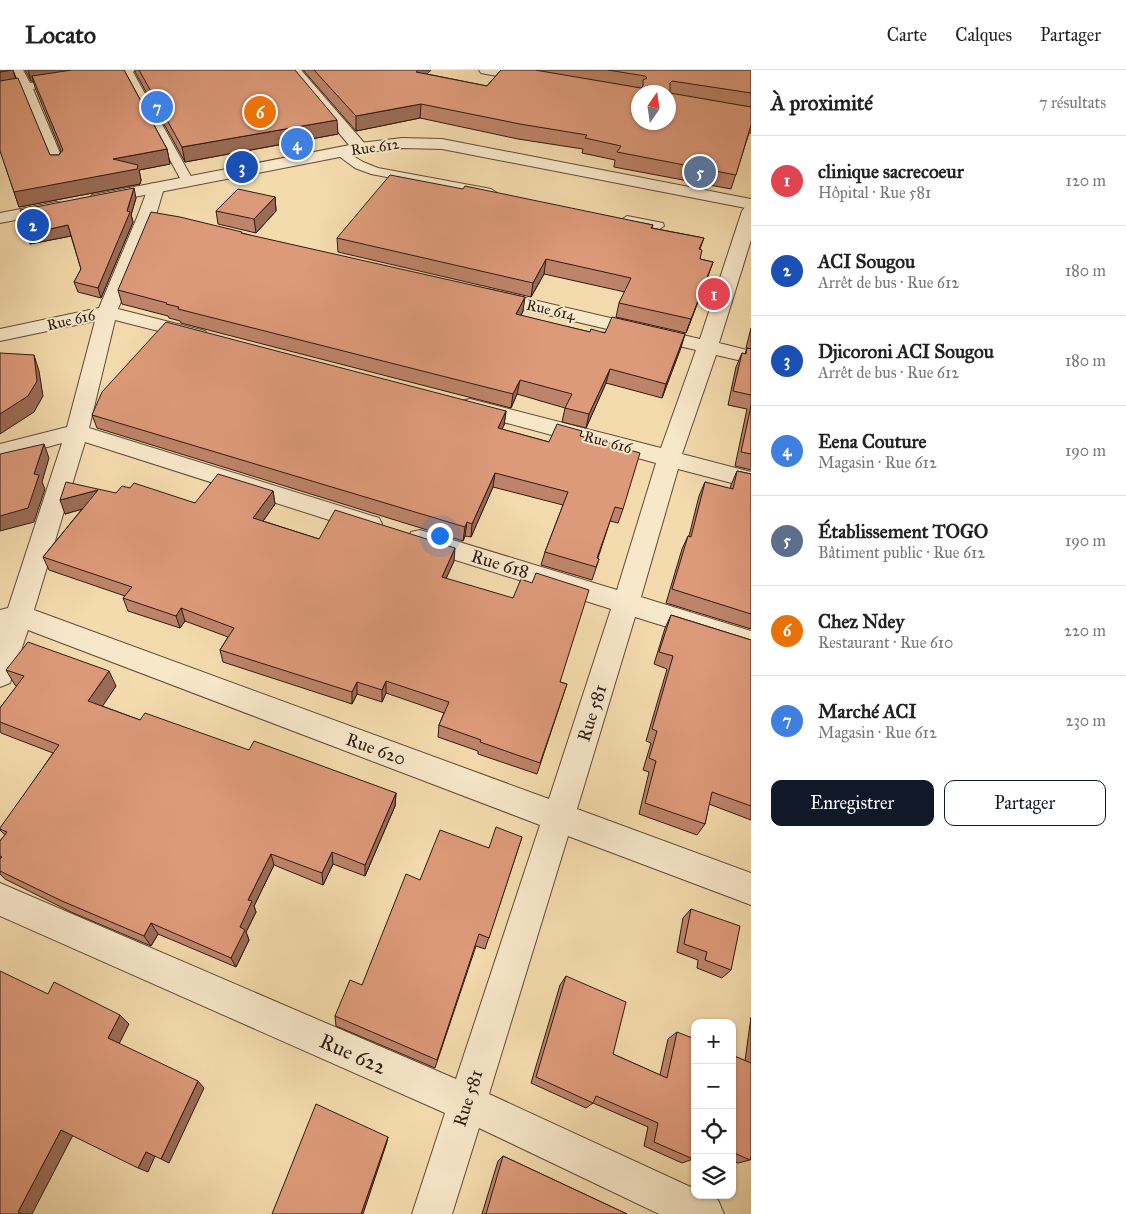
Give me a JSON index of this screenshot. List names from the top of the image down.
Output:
{
  "streets": {
    "street": [
      "Rue 612",
      "Rue 614",
      "Rue 616",
      "Rue 618",
      "Rue 581",
      "Rue 620",
      "Rue 622"
    ]
  },
  "crossings": [
    ["Rue 614", "Rue 581"],
    ["Rue 616", "Rue 581"],
    ["Rue 618", "Rue 581"],
    ["Rue 581", "Rue 620"],
    ["Rue 581", "Rue 622"]
  ],
  "north": "top",
  "page": {
    "header": "Locato",
    "nav": ["Carte", "Calques", "Partager"],
    "heading": ["À proximité", "7 résultats"],
    "pins": [
      "7",
      "6",
      "4",
      "3",
      "5",
      "2",
      "1"
    ],
    "list": [
      {
        "mark": "1",
        "name": "clinique sacrecoeur",
        "note": "Hôpital · Rue 581",
        "value": "120 m"
      },
      {
        "mark": "2",
        "name": "ACI Sougou",
        "note": "Arrêt de bus · Rue 612",
        "value": "180 m"
      },
      {
        "mark": "3",
        "name": "Djicoroni ACI Sougou",
        "note": "Arrêt de bus · Rue 612",
        "value": "180 m"
      },
      {
        "mark": "4",
        "name": "Eena Couture",
        "note": "Magasin · Rue 612",
        "value": "190 m"
      },
      {
        "mark": "5",
        "name": "Établissement TOGO",
        "note": "Bâtiment public · Rue 612",
        "value": "190 m"
      },
      {
        "mark": "6",
        "name": "Chez Ndey",
        "note": "Restaurant · Rue 610",
        "value": "220 m"
      },
      {
        "mark": "7",
        "name": "Marché ACI",
        "note": "Magasin · Rue 612",
        "value": "230 m"
      }
    ],
    "buttons": ["Enregistrer", "Partager"],
    "map_buttons": ["+", "−"]
  }
}
